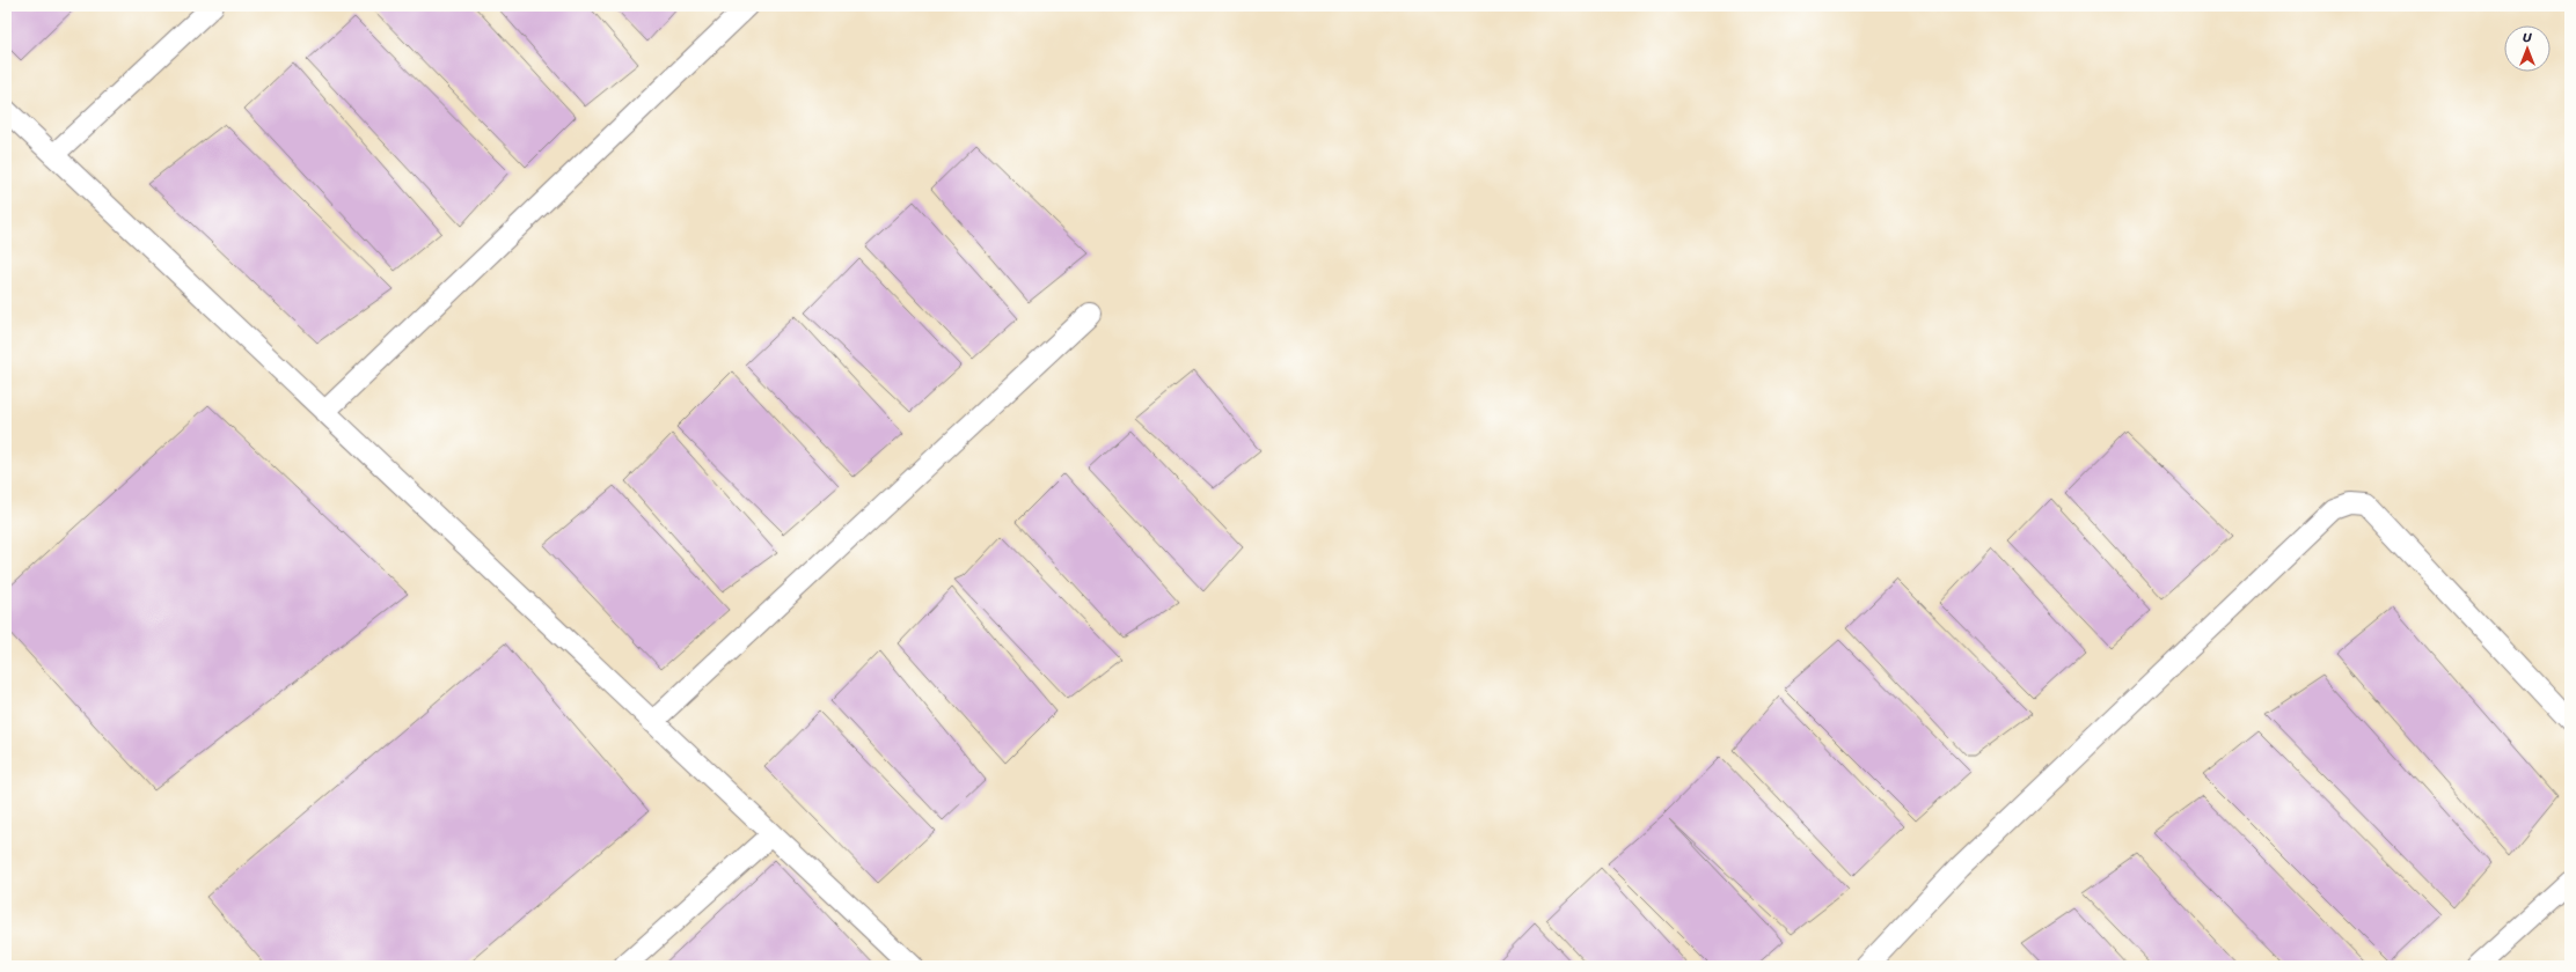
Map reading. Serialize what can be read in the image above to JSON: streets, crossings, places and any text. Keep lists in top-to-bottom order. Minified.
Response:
{"north":"top"}
